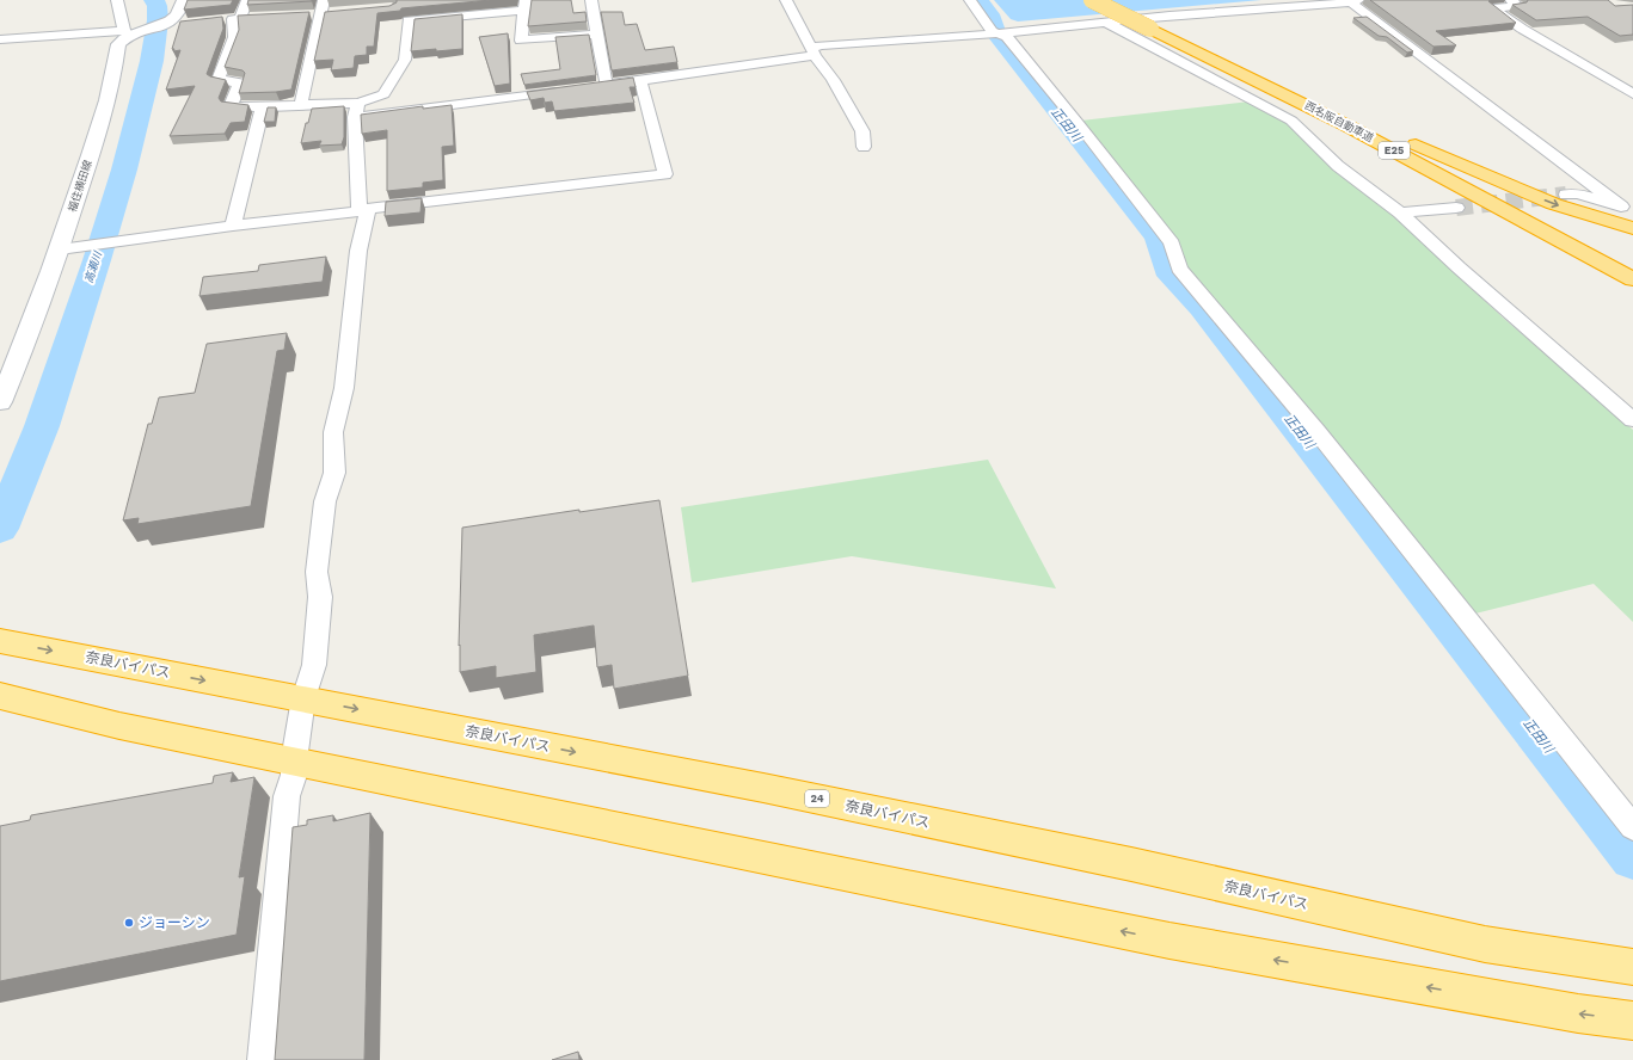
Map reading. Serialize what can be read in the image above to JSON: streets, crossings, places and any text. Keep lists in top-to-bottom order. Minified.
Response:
{"streets":{"highway":["西名阪自動車道","E25","奈良バイパス","24"],"main road":["福住横田線"]},"water":["正田川","高瀬川"],"places":["ジョーシン"]}
